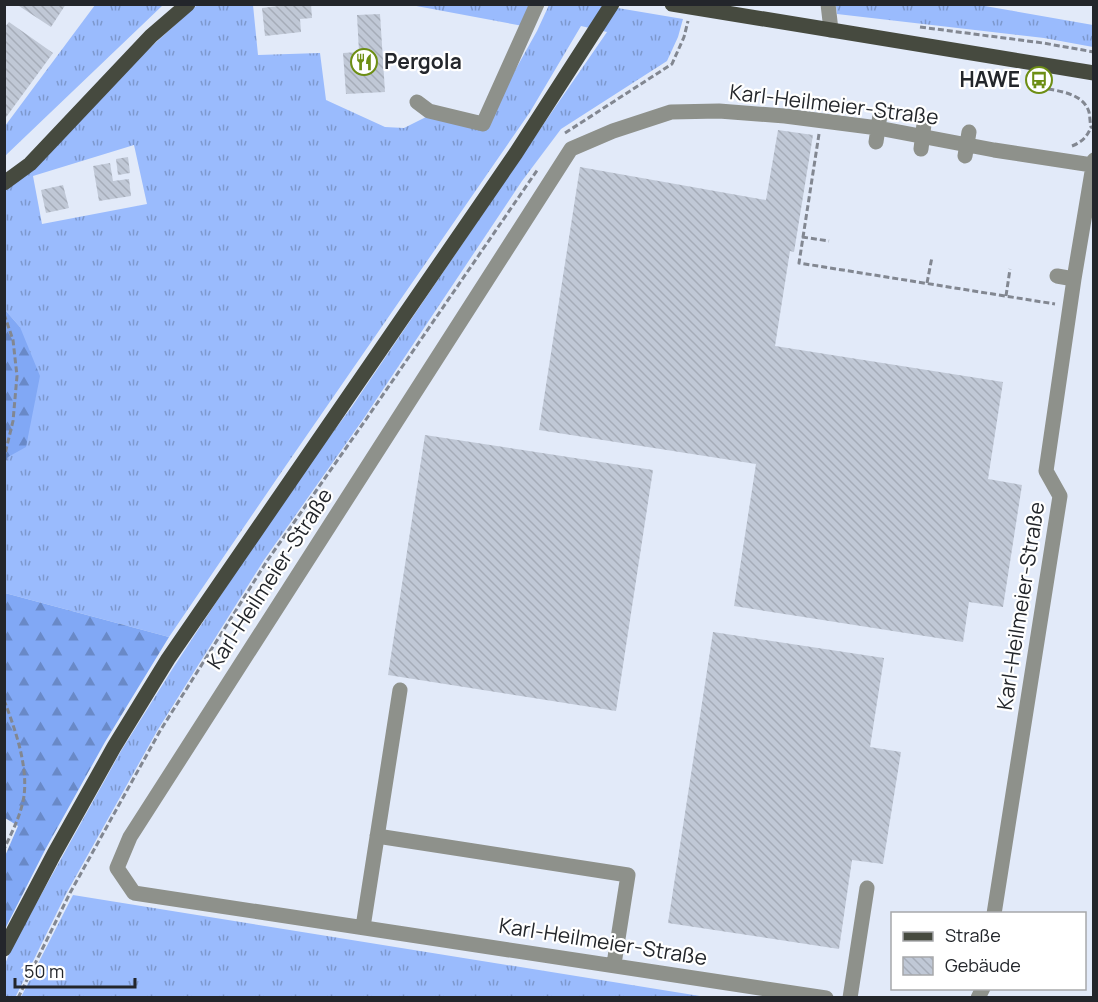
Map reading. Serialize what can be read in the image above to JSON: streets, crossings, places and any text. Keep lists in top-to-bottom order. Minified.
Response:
{"streets":{"lane":["Karl-Heilmeier-Straße"]},"places":{"restaurant":["Pergola"],"bus stop":["HAWE"]},"legend":["Straße","Gebäude"],"scale_bar":"50 m"}
